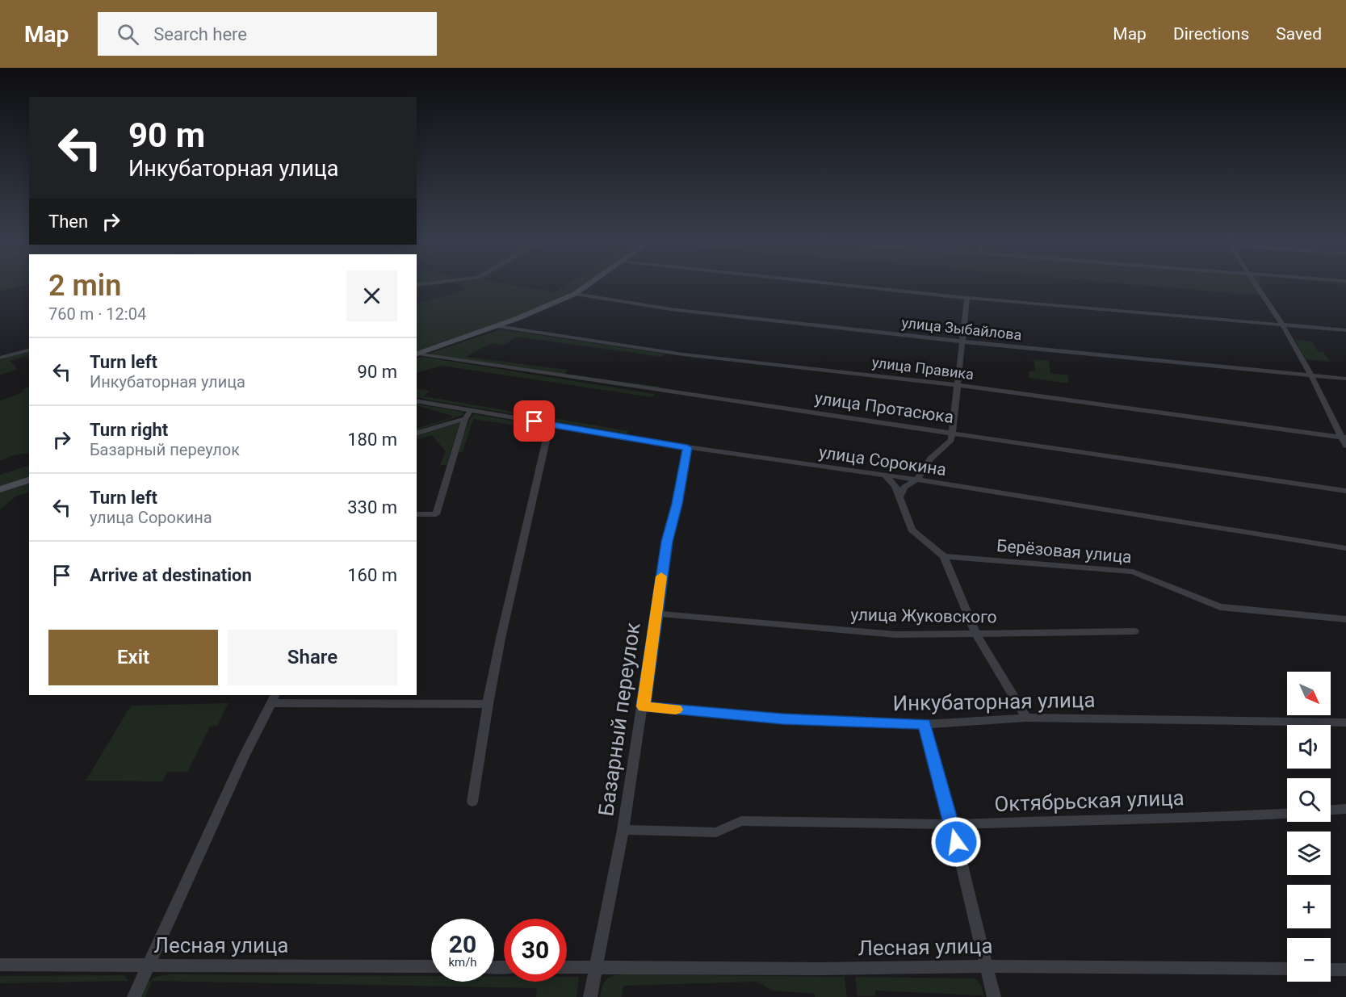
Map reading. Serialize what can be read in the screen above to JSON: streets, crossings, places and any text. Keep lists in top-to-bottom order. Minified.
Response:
{"streets":{"street":["улица Зыбайлова","улица Правика","улица Протасюка","улица Сорокина","Берёзовая улица","улица Жуковского","Инкубаторная улица","Базарный переулок","Октябрьская улица","Лесная улица"]},"crossings":[["улица Сорокина","Базарный переулок"],["улица Жуковского","Базарный переулок"],["Инкубаторная улица","Базарный переулок"],["Базарный переулок","Октябрьская улица"],["Базарный переулок","Лесная улица"]],"north":"bottom right","page":{"header":"Map","search":"Search here","nav":["Map","Directions","Saved"],"turn":["90 m","Инкубаторная улица"],"then":"Then","heading":["2 min","760 m · 12:04"],"list":[{"name":"Turn left","note":"Инкубаторная улица","value":"90 m"},{"name":"Turn right","note":"Базарный переулок","value":"180 m"},{"name":"Turn left","note":"улица Сорокина","value":"330 m"},{"name":"Arrive at destination","value":"160 m"}],"buttons":["Exit","Share"],"map_buttons":["+","−"],"speed":"20 km/h","limit":"30"}}
